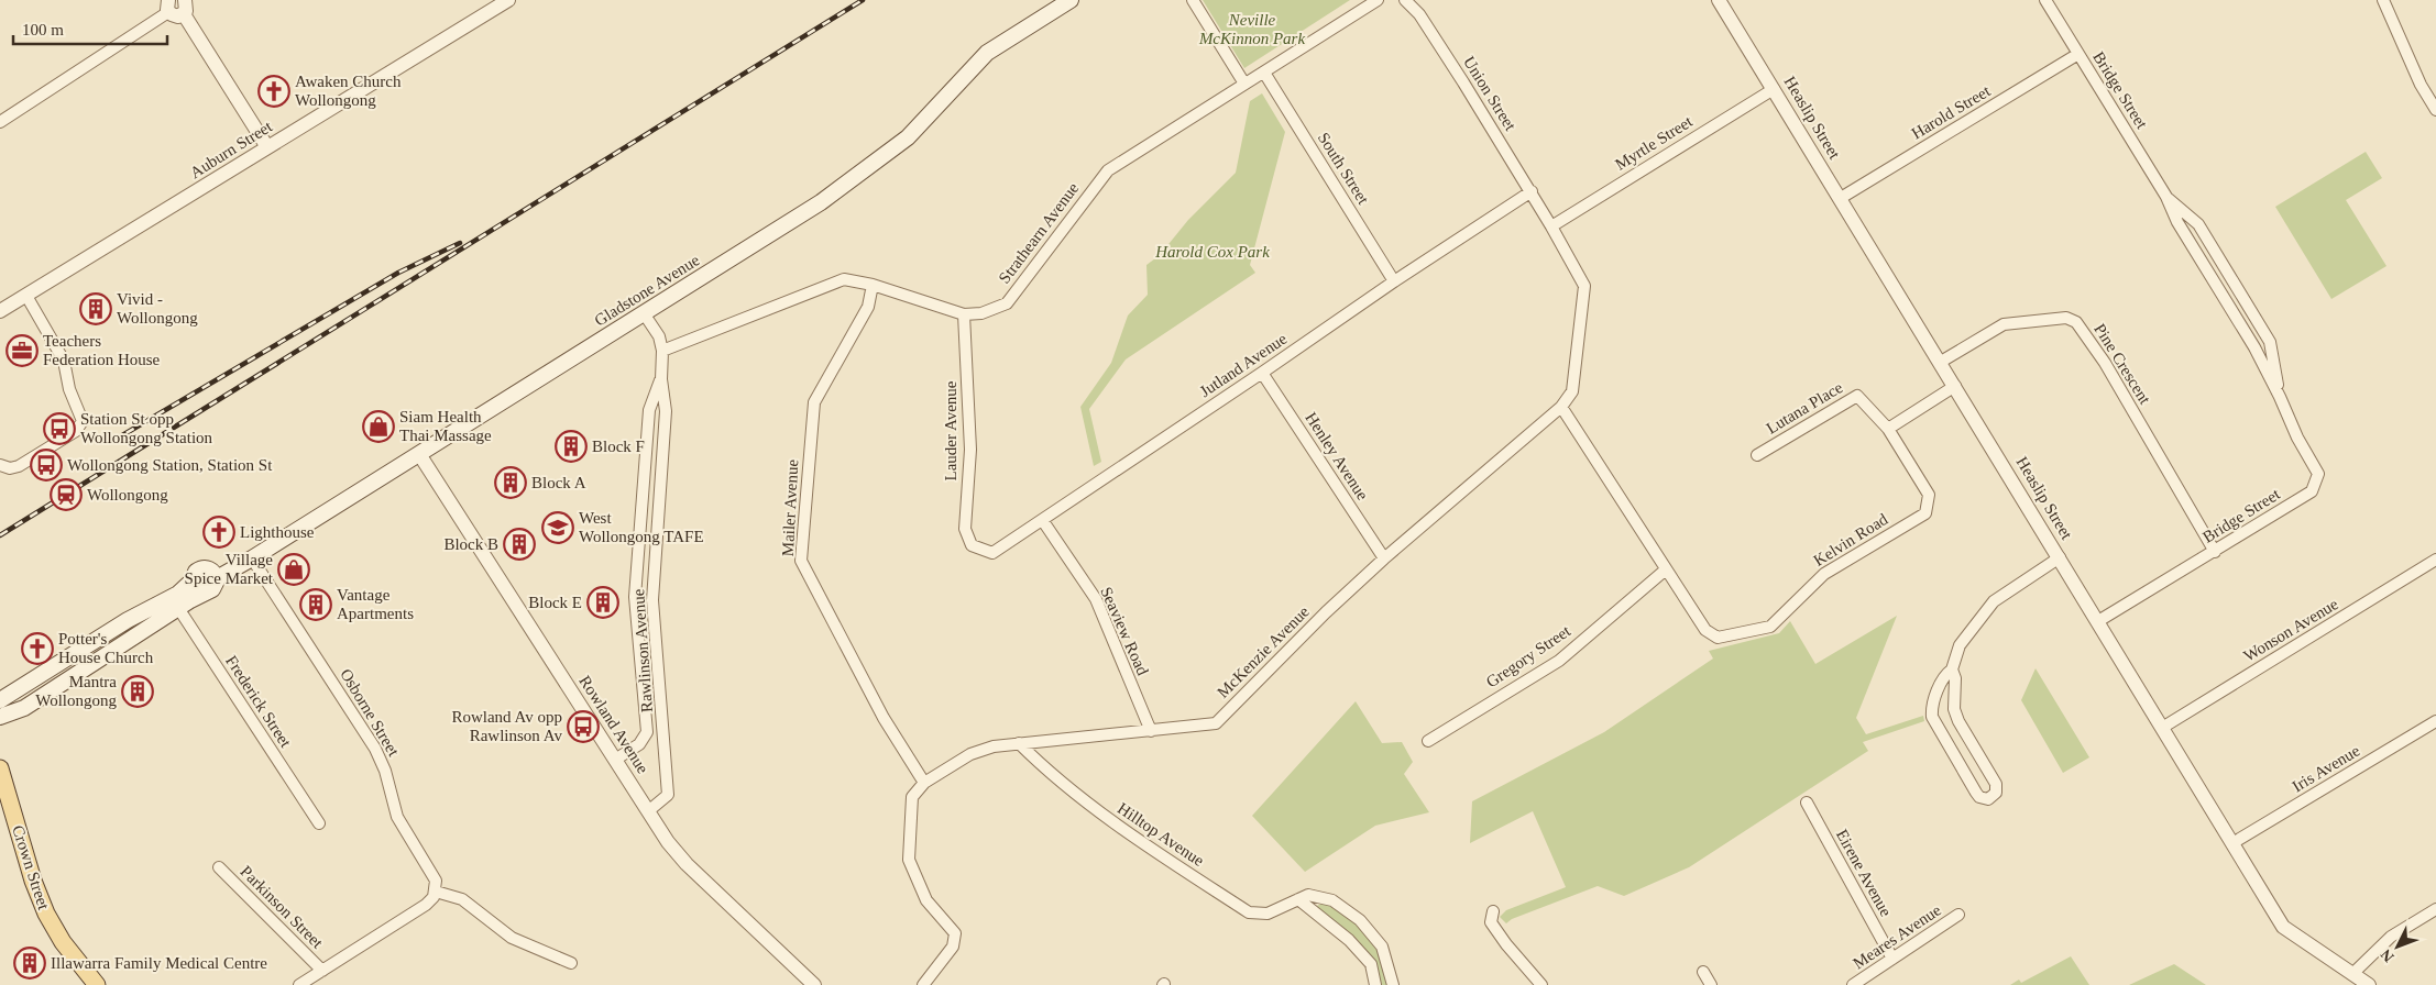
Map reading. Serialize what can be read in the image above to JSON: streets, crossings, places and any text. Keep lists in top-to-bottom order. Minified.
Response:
{"streets":{"main road":["Gladstone Avenue","Crown Street"],"street":["Bridge Street","Union Street","Harold Street","Heaslip Street","Myrtle Street","Auburn Street","South Street","Strathearn Avenue","Pine Crescent","Jutland Avenue","Lutana Place","Lauder Avenue","Henley Avenue","Mailer Avenue","Kelvin Road","Wonson Avenue","Seaview Road","Rawlinson Avenue","McKenzie Avenue","Gregory Street","Frederick Street","Osborne Street","Rowland Avenue","Iris Avenue","Hilltop Avenue","Eirene Avenue","Parkinson Street","Meares Avenue"]},"crossings":[["Bridge Street","Harold Street"],["Bridge Street","Heaslip Street"],["Bridge Street","Pine Crescent"],["Union Street","Jutland Avenue"],["Union Street","McKenzie Avenue"],["Harold Street","Heaslip Street"],["Heaslip Street","Myrtle Street"],["Heaslip Street","Pine Crescent"],["Heaslip Street","Wonson Avenue"],["Heaslip Street","Iris Avenue"],["Myrtle Street","McKenzie Avenue"],["South Street","Strathearn Avenue"],["South Street","Jutland Avenue"],["Strathearn Avenue","Lauder Avenue"],["Strathearn Avenue","Mailer Avenue"],["Strathearn Avenue","Rawlinson Avenue"],["Gladstone Avenue","Rawlinson Avenue"],["Gladstone Avenue","Osborne Street"],["Gladstone Avenue","Rowland Avenue"],["Jutland Avenue","Lauder Avenue"],["Jutland Avenue","Henley Avenue"],["Jutland Avenue","Seaview Road"],["Jutland Avenue","McKenzie Avenue"],["Lutana Place","Kelvin Road"],["Henley Avenue","McKenzie Avenue"],["Mailer Avenue","McKenzie Avenue"],["Kelvin Road","McKenzie Avenue"],["Kelvin Road","Gregory Street"],["Seaview Road","McKenzie Avenue"],["Rawlinson Avenue","Rowland Avenue"],["McKenzie Avenue","Hilltop Avenue"],["Eirene Avenue","Meares Avenue"]],"parks":["Neville McKinnon Park","Harold Cox Park"],"places":{"church":["Awaken Church Wollongong","Lighthouse","Potter's House Church"],"building":["Vivid - Wollongong","Block F","Block A","Block B","Block E","Vantage Apartments","Mantra Wollongong","Illawarra Family Medical Centre"],"office":["Teachers Federation House"],"shop":["Siam Health Thai Massage","Village Spice Market"],"bus stop":["Station St opp Wollongong Station","Wollongong Station, Station St","Rowland Av opp Rawlinson Av"],"station":["Wollongong"],"school or university":["West Wollongong TAFE"]},"scale_bar":"100 m","north":"bottom left"}
